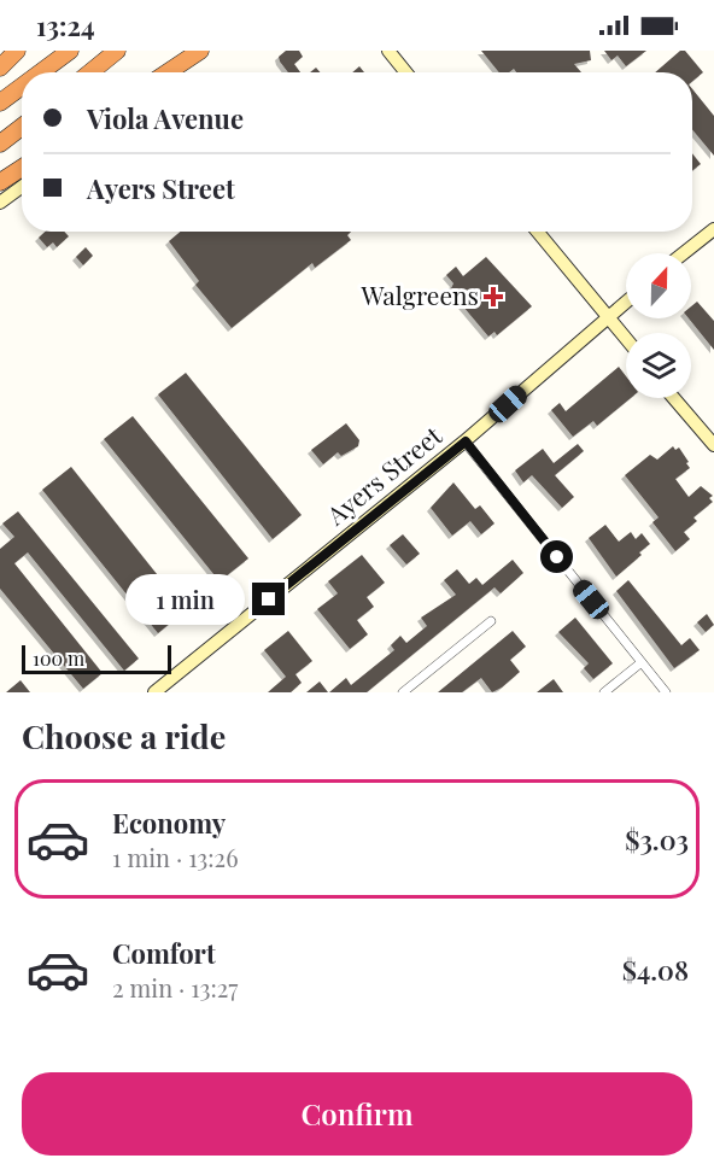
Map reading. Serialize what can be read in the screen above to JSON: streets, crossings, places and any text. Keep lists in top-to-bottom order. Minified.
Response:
{"streets":{"main road":["Ayers Street"]},"places":{"health":["Walgreens"]},"scale_bar":"100 m","north":"top","page":{"status":"13:24","banner":["Viola Avenue","Ayers Street"],"bubble":"1 min","scale":"100 m","heading":"Choose a ride","list":[{"name":"Economy","note":"1 min · 13:26","value":"$3.03"},{"name":"Comfort","note":"2 min · 13:27","value":"$4.08"}],"buttons":"Confirm"}}
